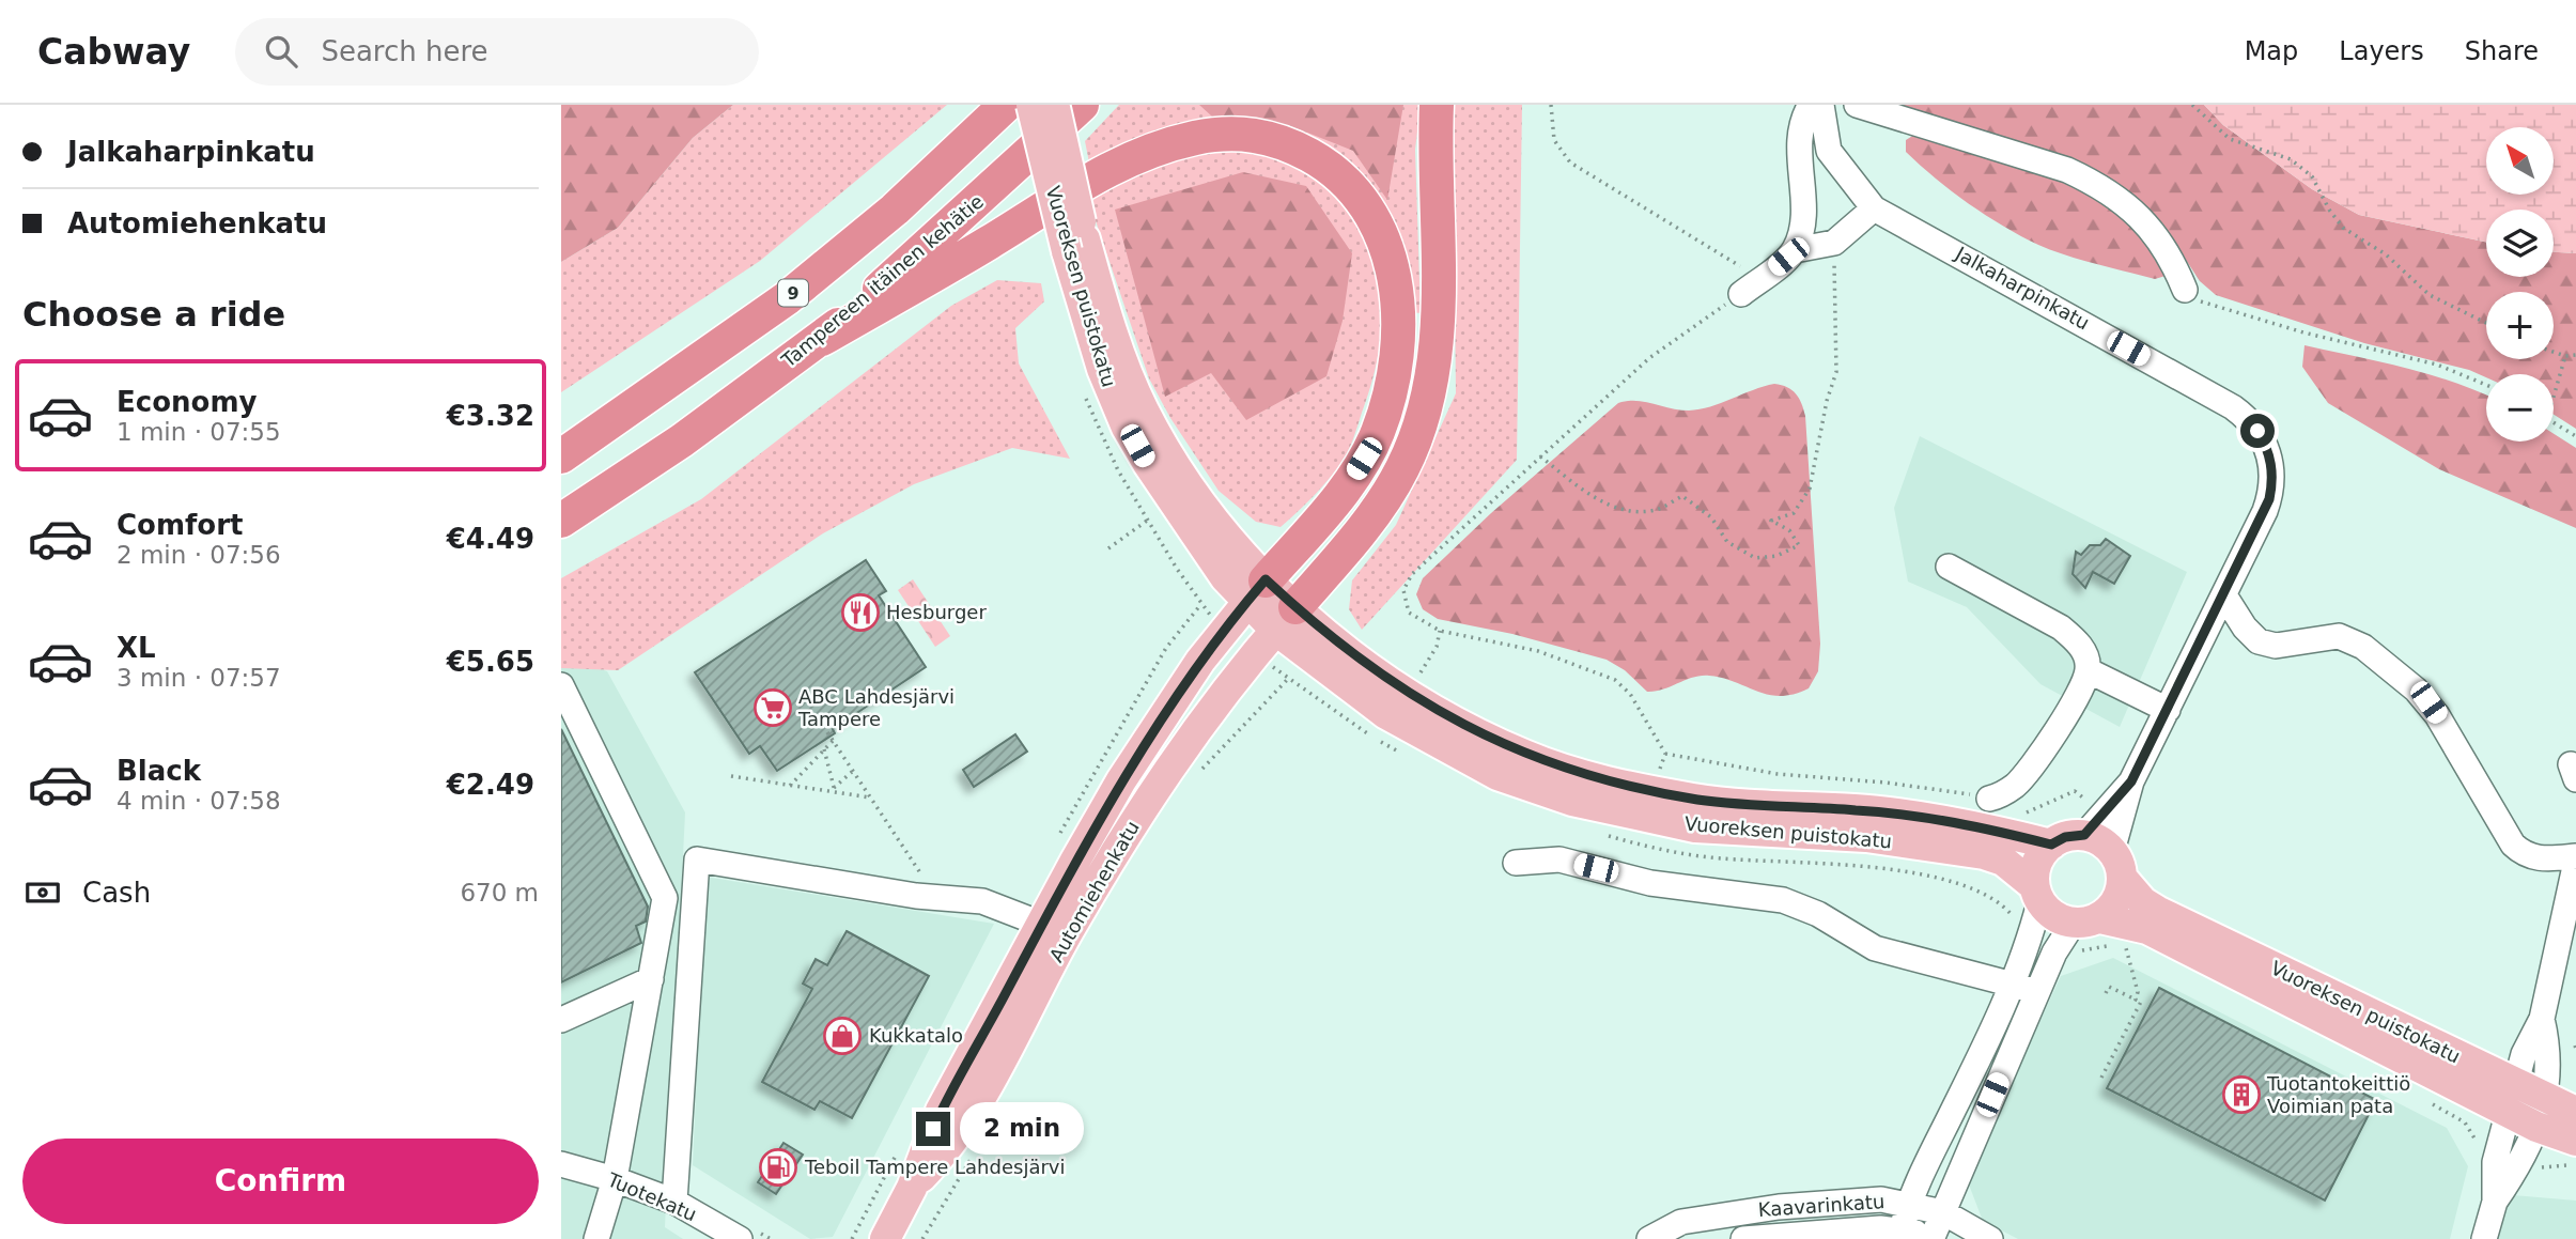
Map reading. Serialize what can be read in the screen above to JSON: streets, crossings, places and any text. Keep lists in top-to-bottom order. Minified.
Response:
{"streets":{"highway":["Tampereen itäinen kehätie","9"],"main road":["Vuoreksen puistokatu","Automiehenkatu"],"street":["Jalkaharpinkatu","Tuotekatu","Kaavarinkatu"]},"crossings":[["Vuoreksen puistokatu","Jalkaharpinkatu"],["Vuoreksen puistokatu","Automiehenkatu"]],"places":{"restaurant":["Hesburger"],"supermarket":["ABC Lahdesjärvi Tampere"],"shop":["Kukkatalo"],"building":["Tuotantokeittiö Voimian pata"],"fuel station":["Teboil Tampere Lahdesjärvi"]},"north":"top left","page":{"header":"Cabway","search":"Search here","nav":["Map","Layers","Share"],"banner":["Jalkaharpinkatu","Automiehenkatu"],"map_buttons":["+","−"],"heading":"Choose a ride","list":[{"name":"Economy","note":"1 min · 07:55","value":"€3.32"},{"name":"Comfort","note":"2 min · 07:56","value":"€4.49"},{"name":"XL","note":"3 min · 07:57","value":"€5.65"},{"name":"Black","note":"4 min · 07:58","value":"€2.49"}],"pay":["Cash","670 m"],"bubble":"2 min","buttons":"Confirm"}}
